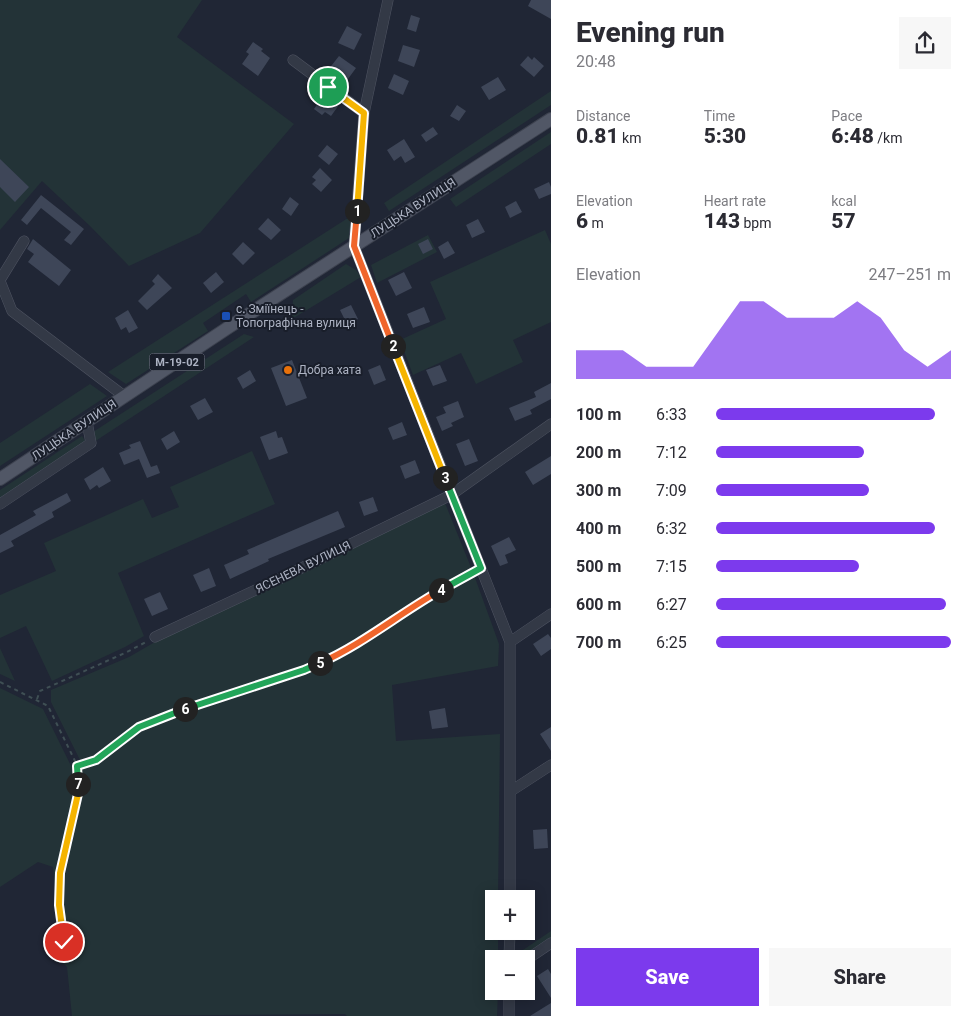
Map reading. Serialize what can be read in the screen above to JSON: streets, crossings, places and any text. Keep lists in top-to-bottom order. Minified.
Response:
{"streets":{"main road":["ЛУЦЬКА ВУЛИЦЯ","М-19-02"],"street":["ЯСЕНЕВА ВУЛИЦЯ"]},"places":{"transit":["с. Зміїнець - Топографічна вулиця"],"other":["Добра хата"]},"page":{"heading":["Evening run","20:48"],"stats":[["Distance","0.81 km"],["Time","5:30"],["Pace","6:48 /km"],["Elevation","6 m"],["Heart rate","143 bpm"],["kcal","57"]],"pins":["1","2","3","4","5","6","7"],"chart":["Elevation","247–251 m"],"list":[{"name":"100 m","note":"6:33"},{"name":"200 m","note":"7:12"},{"name":"300 m","note":"7:09"},{"name":"400 m","note":"6:32"},{"name":"500 m","note":"7:15"},{"name":"600 m","note":"6:27"},{"name":"700 m","note":"6:25"}],"map_buttons":["+","−"],"buttons":["Save","Share"]}}
